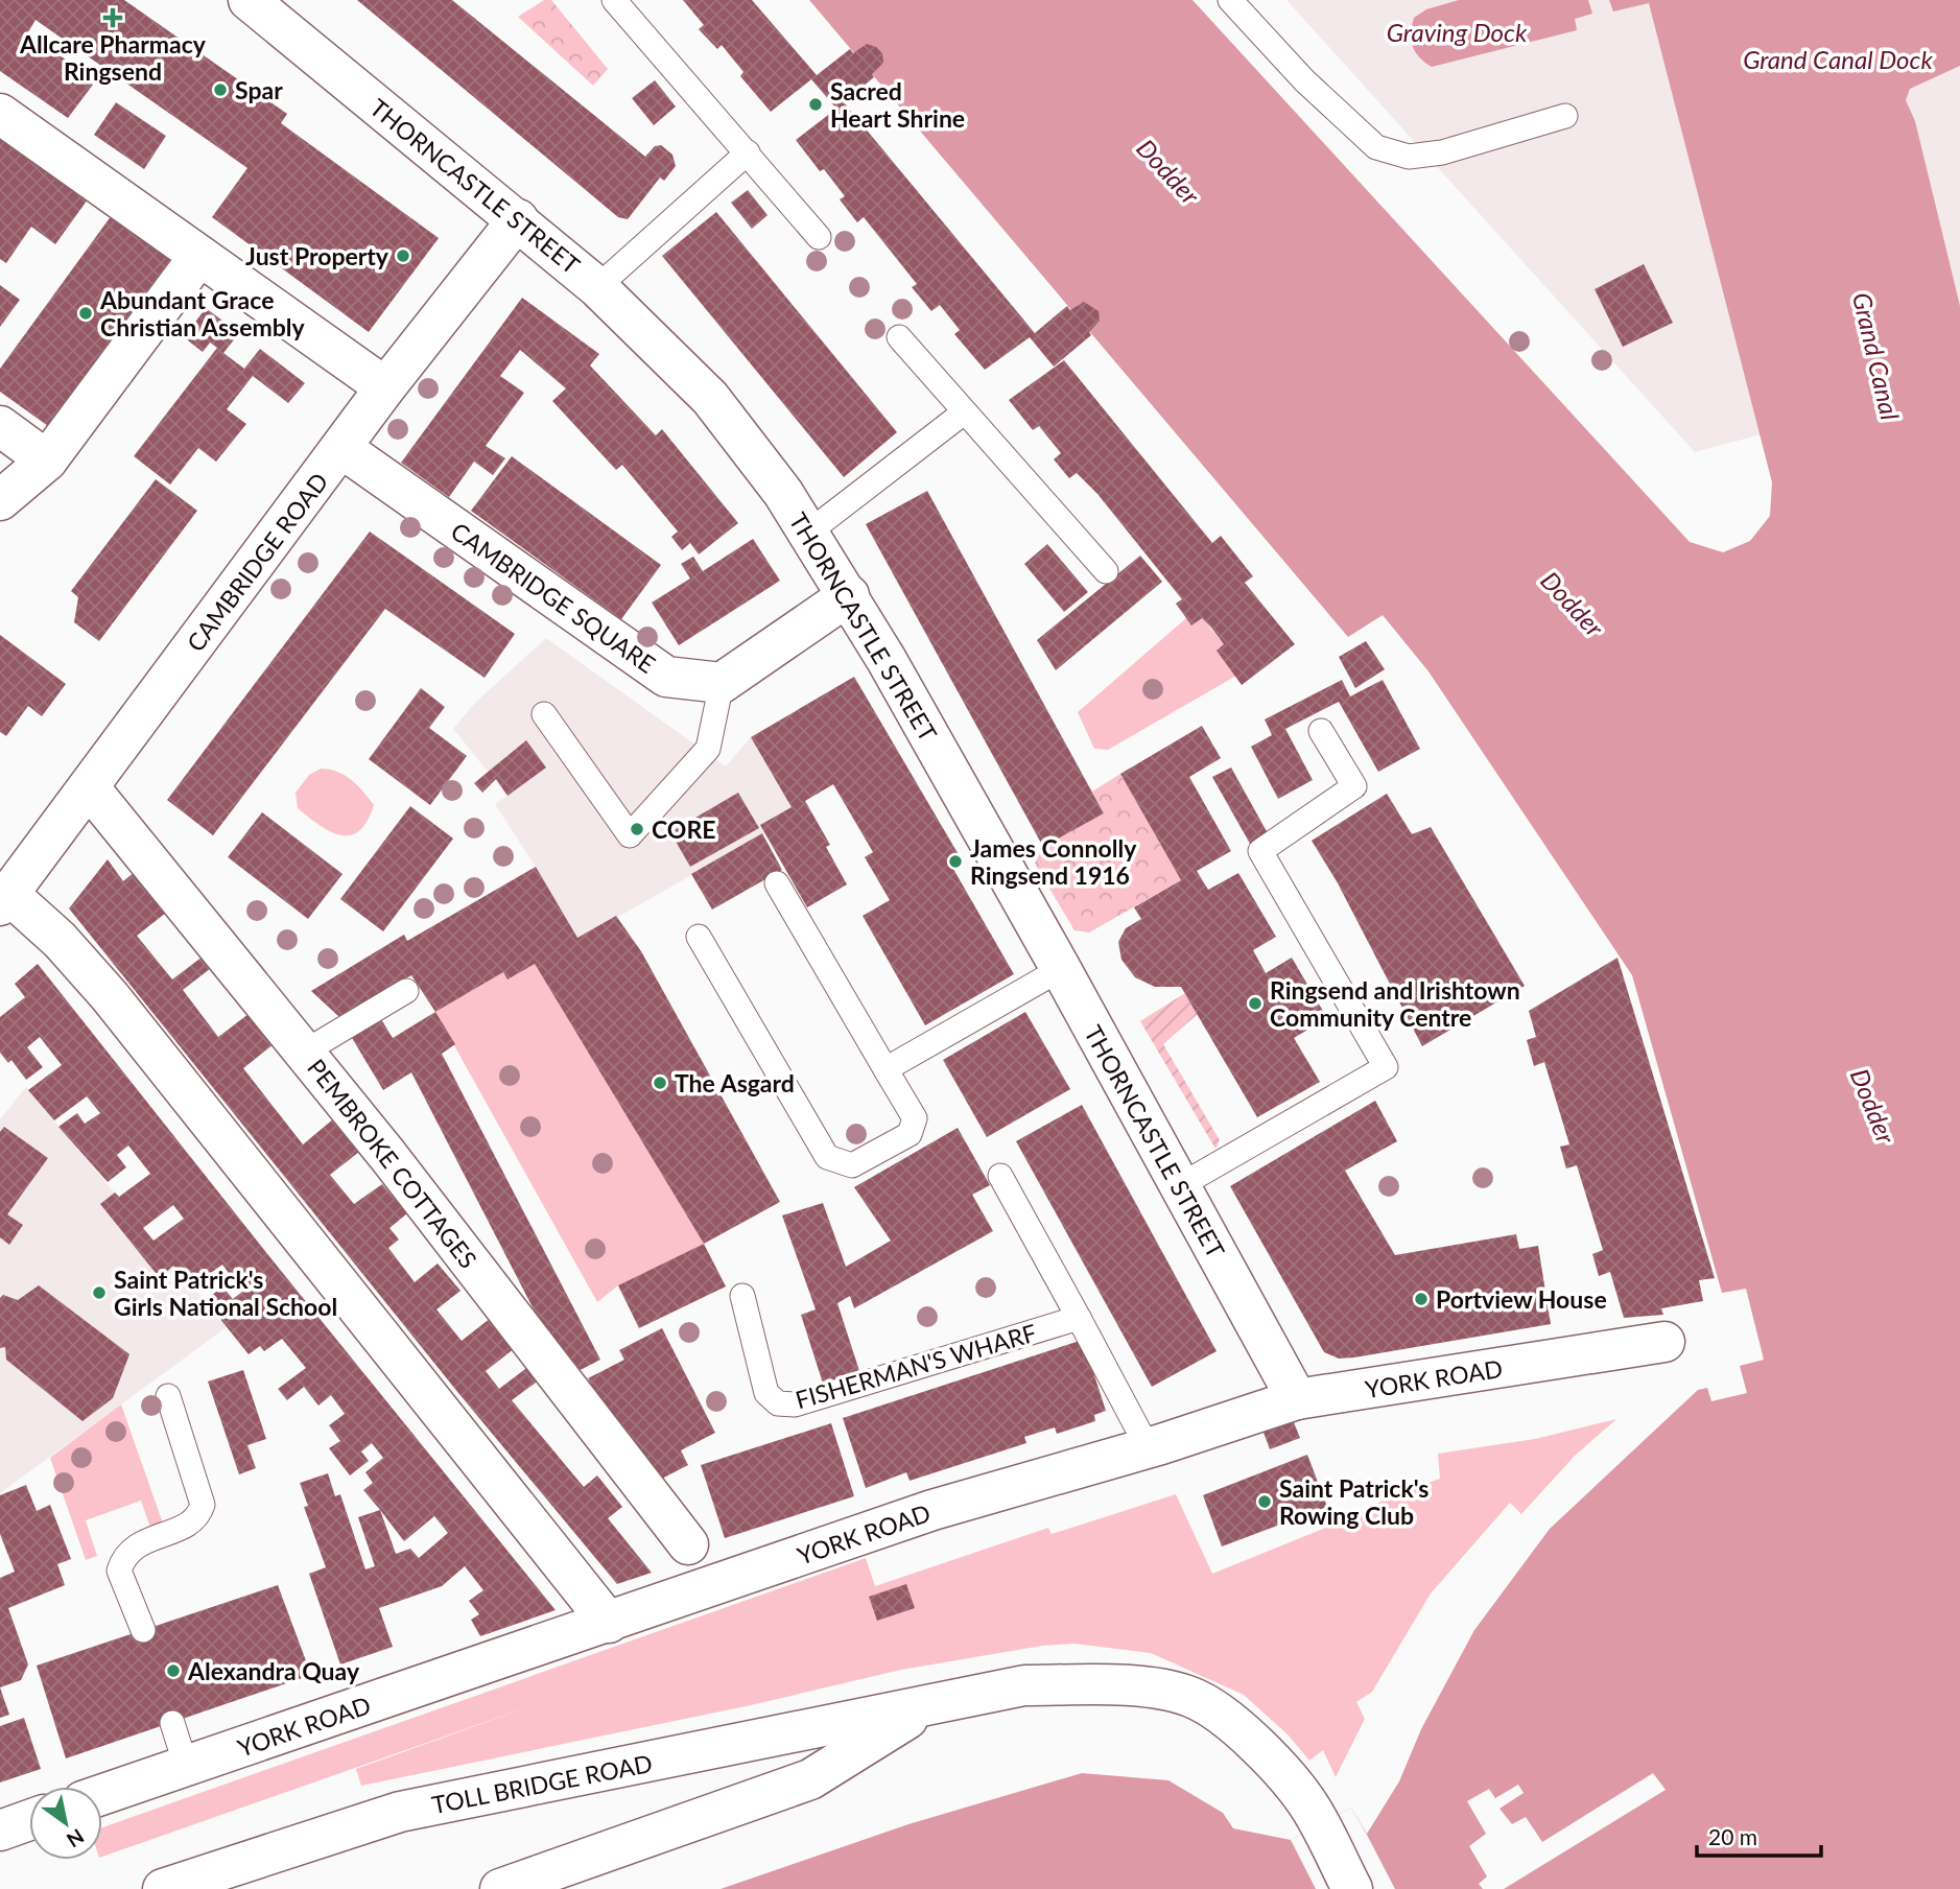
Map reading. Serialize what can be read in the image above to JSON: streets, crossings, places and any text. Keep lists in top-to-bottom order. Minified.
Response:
{"streets":{"street":["THORNCASTLE STREET","CAMBRIDGE ROAD","CAMBRIDGE SQUARE","PEMBROKE COTTAGES","YORK ROAD","TOLL BRIDGE ROAD"],"lane":["FISHERMAN'S WHARF"]},"crossings":[["THORNCASTLE STREET","CAMBRIDGE ROAD"],["THORNCASTLE STREET","YORK ROAD"],["CAMBRIDGE ROAD","CAMBRIDGE SQUARE"],["CAMBRIDGE ROAD","PEMBROKE COTTAGES"]],"water":["Graving Dock","Grand Canal Dock","Dodder","Grand Canal"],"places":{"health":["Allcare Pharmacy Ringsend"],"other":["Spar","Sacred Heart Shrine","Just Property","Abundant Grace Christian Assembly","CORE","James Connolly Ringsend 1916","Ringsend and Irishtown Community Centre","The Asgard","Saint Patrick's Girls National School","Portview House","Saint Patrick's Rowing Club","Alexandra Quay"]},"scale_bar":"20 m","north":"bottom right"}
